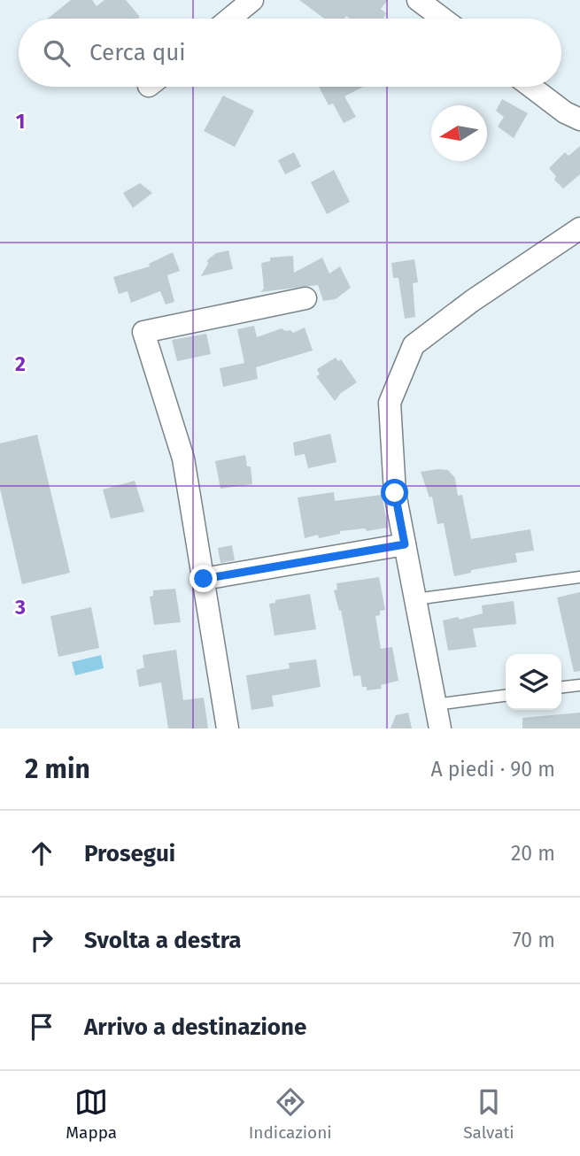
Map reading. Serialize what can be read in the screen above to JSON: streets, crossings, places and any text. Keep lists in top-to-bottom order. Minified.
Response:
{"north":"left","page":{"search":"Cerca qui","heading":["2 min","A piedi · 90 m"],"list":[["Prosegui","20 m"],["Svolta a destra","70 m"],"Arrivo a destinazione"],"nav":["Mappa","Indicazioni","Salvati"]},"grid":{"rows":["1","2","3"]}}
